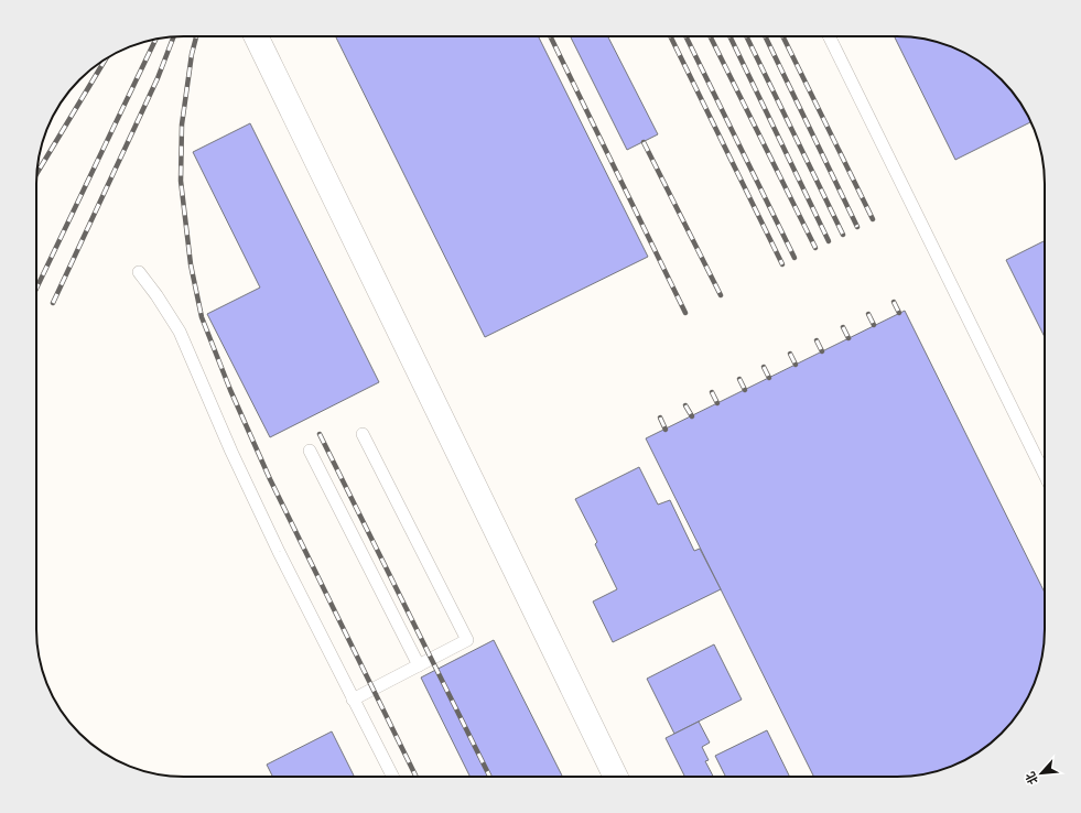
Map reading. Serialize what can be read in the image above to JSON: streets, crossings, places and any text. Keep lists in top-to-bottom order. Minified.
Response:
{"north":"bottom left"}
